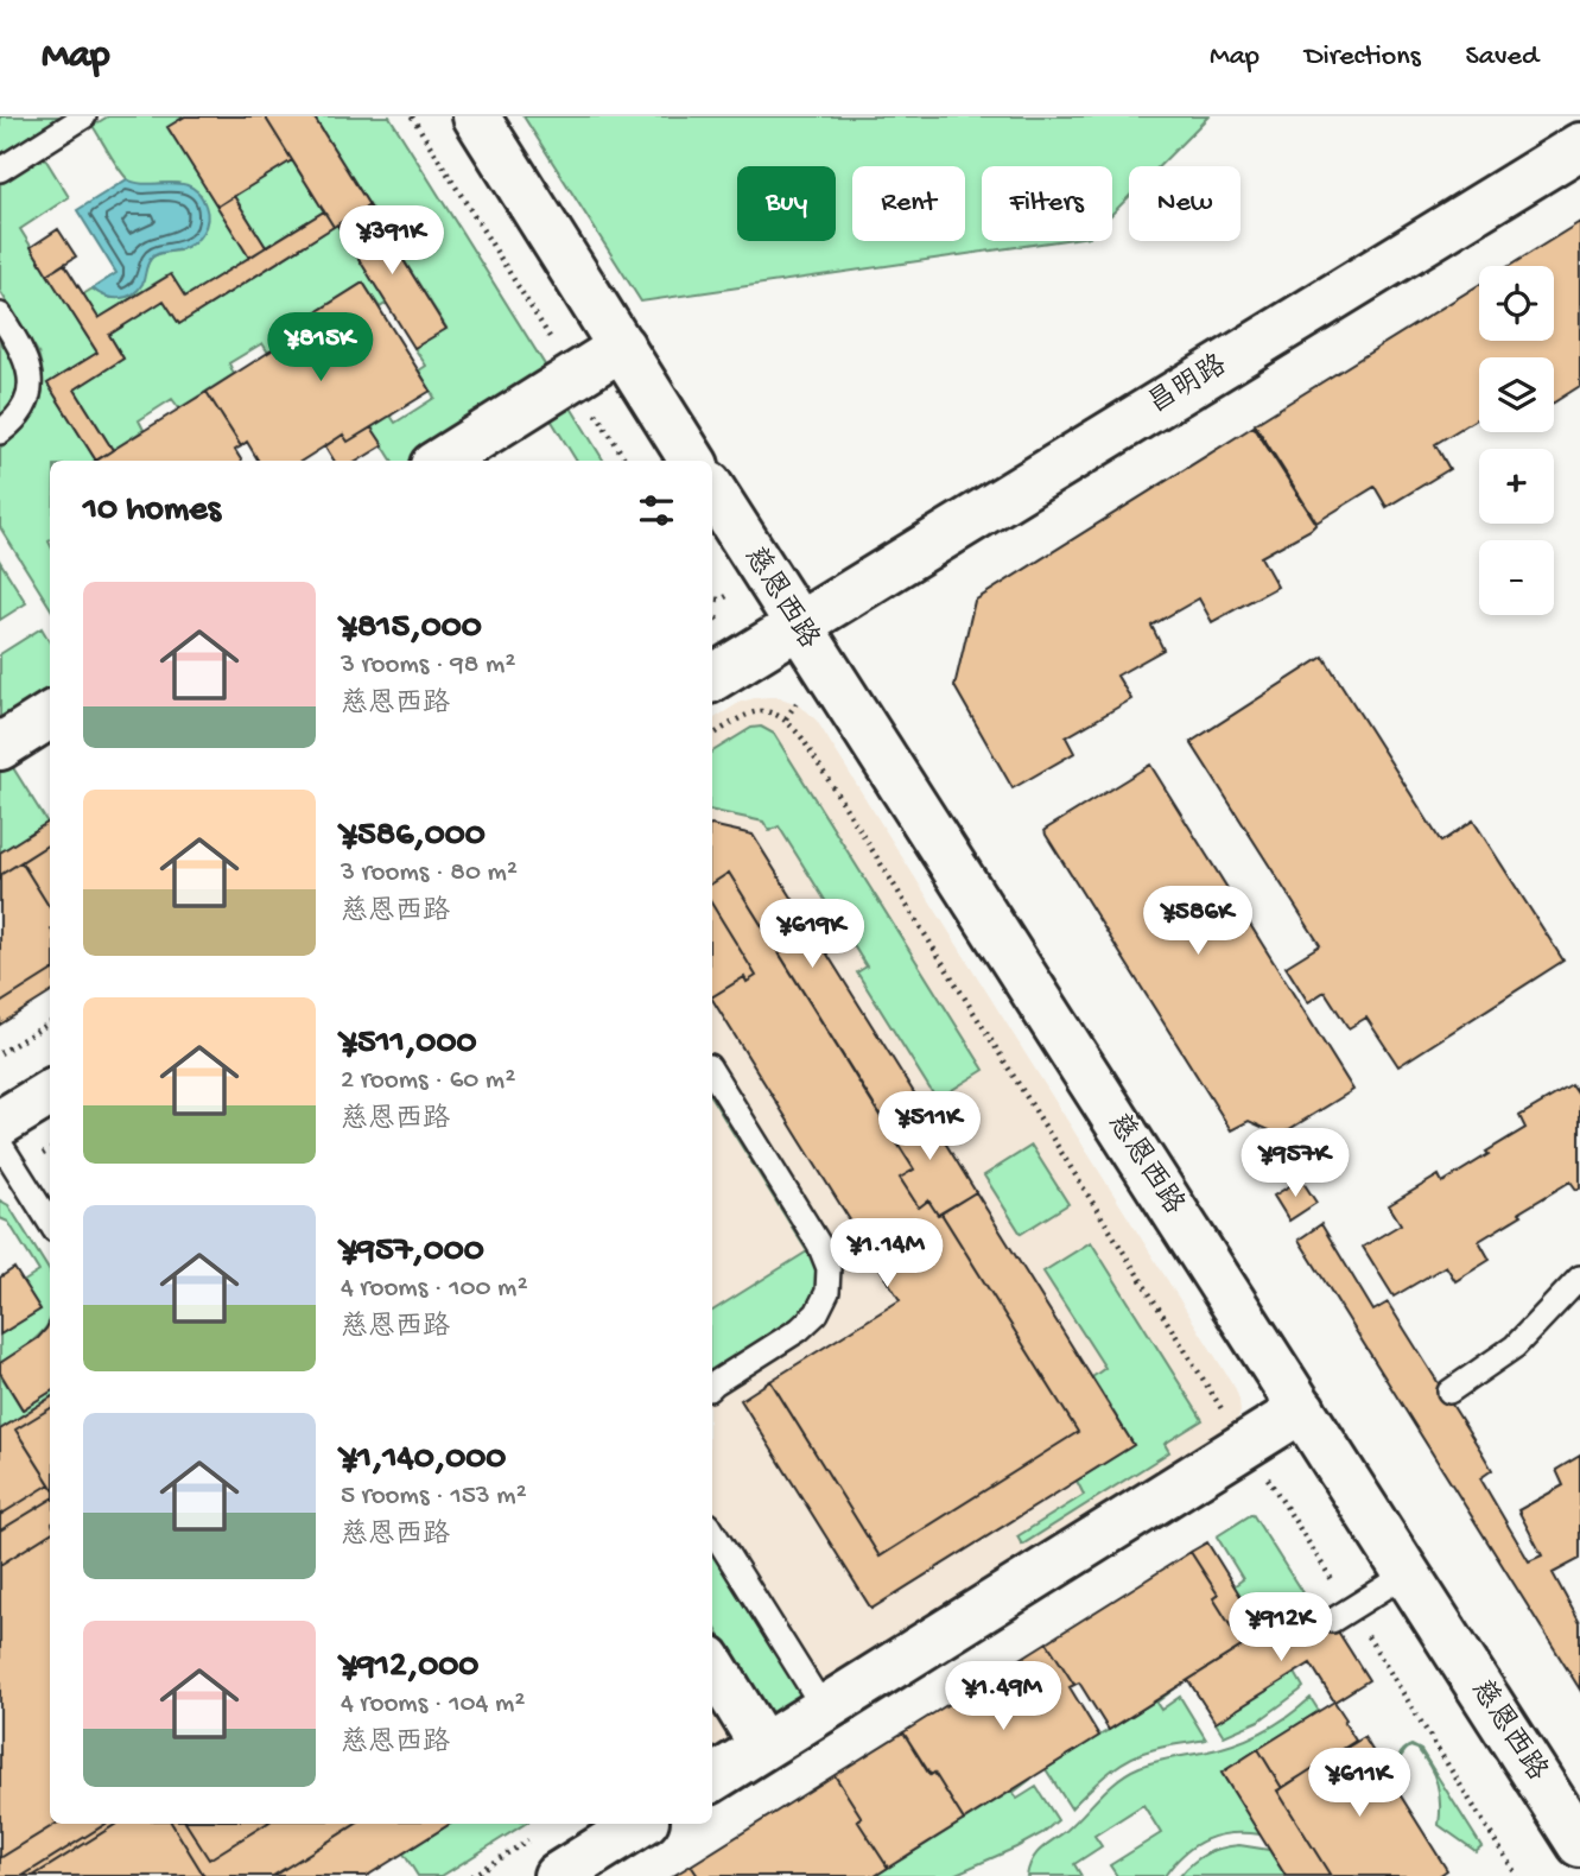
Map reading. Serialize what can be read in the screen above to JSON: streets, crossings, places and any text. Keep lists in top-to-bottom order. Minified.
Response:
{"streets":{"street":["昌明路","慈恩西路"]},"crossings":[["昌明路","慈恩西路"]],"page":{"header":"Map","nav":["Map","Directions","Saved"],"chip":["Buy","Rent","Filters","New"],"price":["¥391K","¥815K","¥586K","¥619K","¥511K","¥957K","¥1.14M","¥912K","¥1.49M","¥611K"],"map_buttons":["+","−"],"heading":"10 homes","list":[{"name":"¥815,000","note":"3 rooms · 98 m² · 慈恩西路"},{"name":"¥586,000","note":"3 rooms · 80 m² · 慈恩西路"},{"name":"¥511,000","note":"2 rooms · 60 m² · 慈恩西路"},{"name":"¥957,000","note":"4 rooms · 100 m² · 慈恩西路"},{"name":"¥1,140,000","note":"5 rooms · 153 m² · 慈恩西路"},{"name":"¥912,000","note":"4 rooms · 104 m² · 慈恩西路"}]}}
